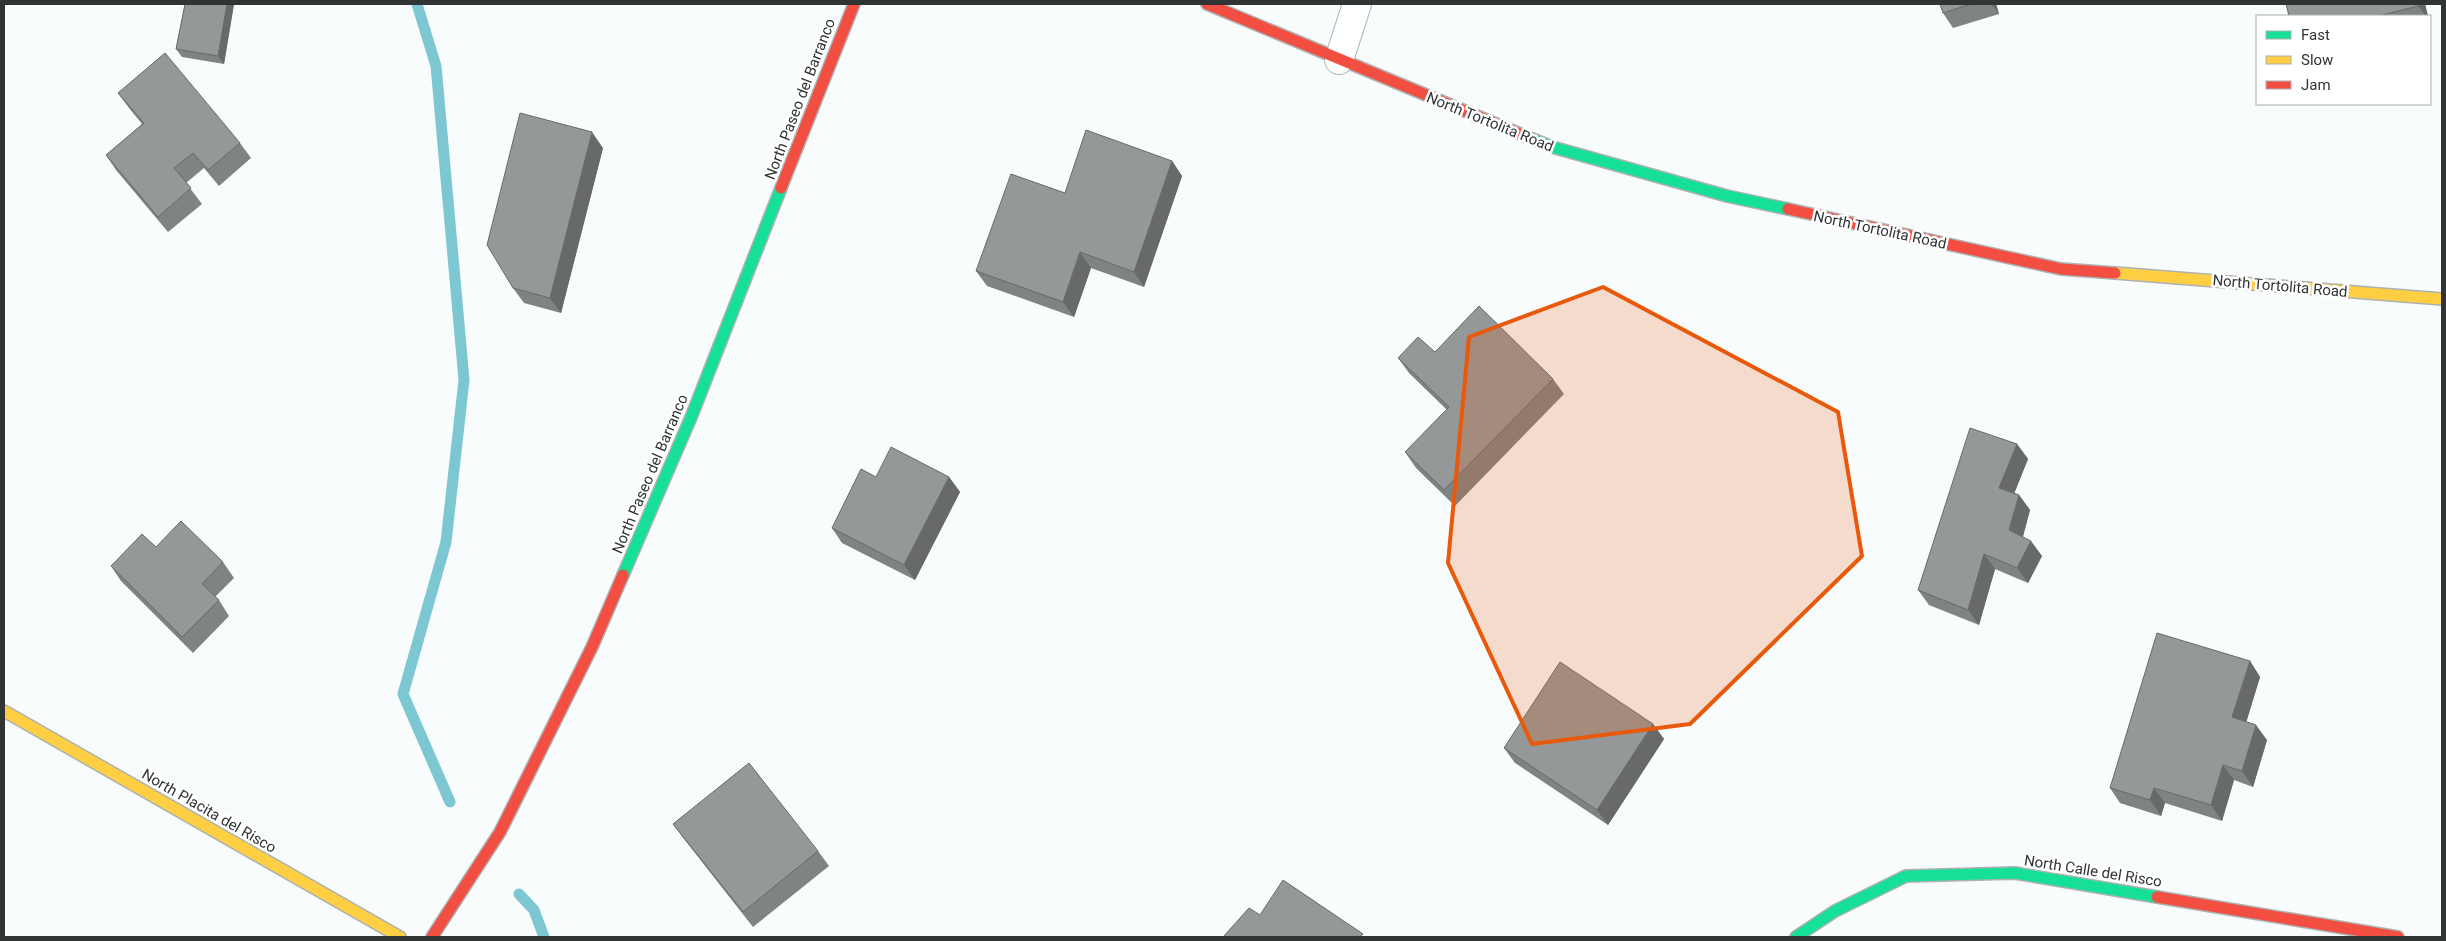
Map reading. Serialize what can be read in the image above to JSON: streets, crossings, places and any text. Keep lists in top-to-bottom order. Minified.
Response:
{"streets":{"street":["North Paseo del Barranco","North Tortolita Road","North Placita del Risco","North Calle del Risco"]},"legend":["Fast","Slow","Jam"]}
